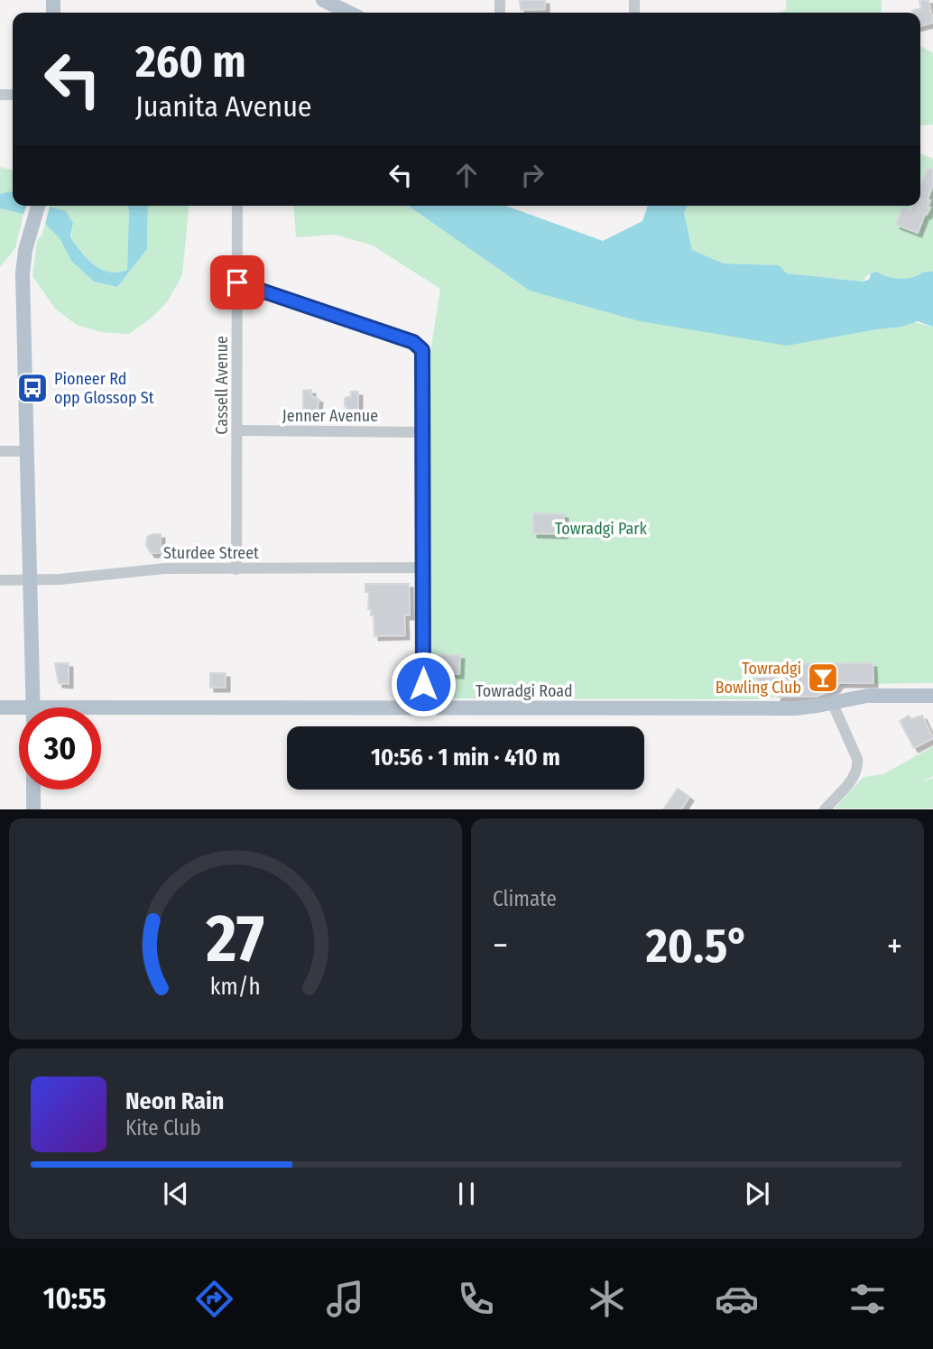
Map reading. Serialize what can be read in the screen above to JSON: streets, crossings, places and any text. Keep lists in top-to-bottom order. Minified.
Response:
{"streets":{"main road":["Towradgi Road"],"street":["Cassell Avenue","Jenner Avenue","Sturdee Street"]},"crossings":[["Cassell Avenue","Jenner Avenue"],["Cassell Avenue","Sturdee Street"]],"parks":["Towradgi Park"],"places":{"bus stop":["Pioneer Rd opp Glossop St"],"bar":["Towradgi Bowling Club"]},"page":{"turn":["260 m","Juanita Avenue"],"limit":"30","trip":"10:56 · 1 min · 410 m","tile":"Climate","heat":["−","20.5°","+"],"song":["Neon Rain","Kite Club"],"tabs":"10:55","gauge":["27","km/h"]}}
